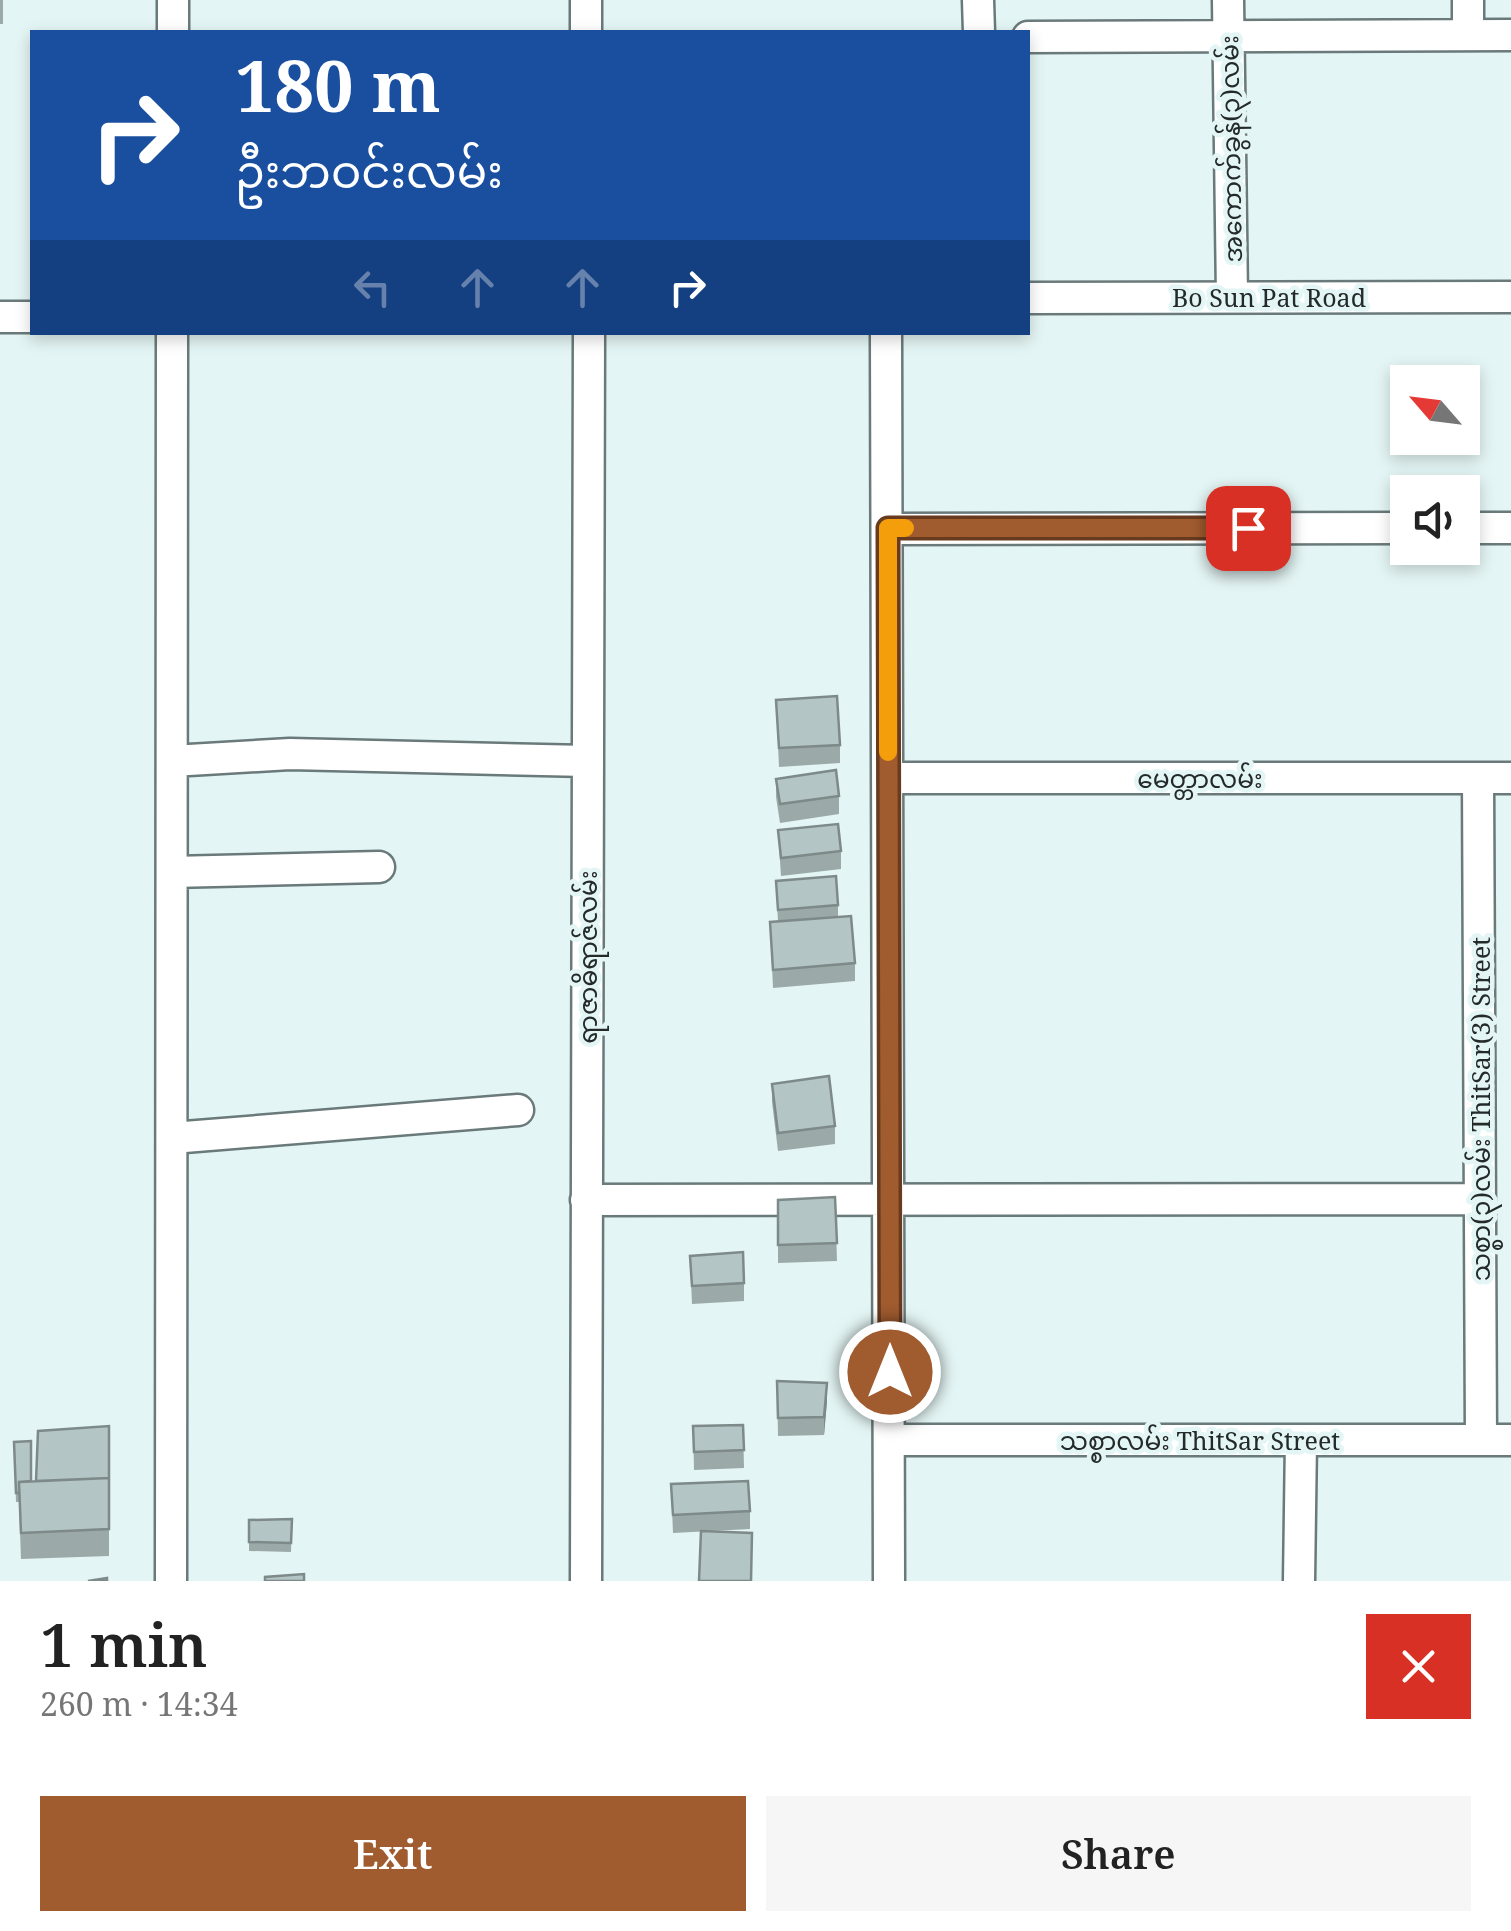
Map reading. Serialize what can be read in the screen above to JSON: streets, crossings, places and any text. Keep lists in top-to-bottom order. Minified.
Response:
{"streets":{"street":["အကောက်ခွန်(၃)လမ်း","Bo Sun Pat Road","မေတ္တာလမ်း","ရာဇာဓိရာဇ်လမ်း","သစ္စာ(၃)လမ်း ThitSar(3) Street","သစ္စာလမ်း ThitSar Street"]},"crossings":[["အကောက်ခွန်(၃)လမ်း","Bo Sun Pat Road"],["မေတ္တာလမ်း","သစ္စာ(၃)လမ်း ThitSar(3) Street"],["သစ္စာ(၃)လမ်း ThitSar(3) Street","သစ္စာလမ်း ThitSar Street"]],"north":"top left","page":{"turn":["180 m","ဦးဘဝင်းလမ်း"],"heading":["1 min","260 m · 14:34"],"buttons":["Exit","Share"]}}
